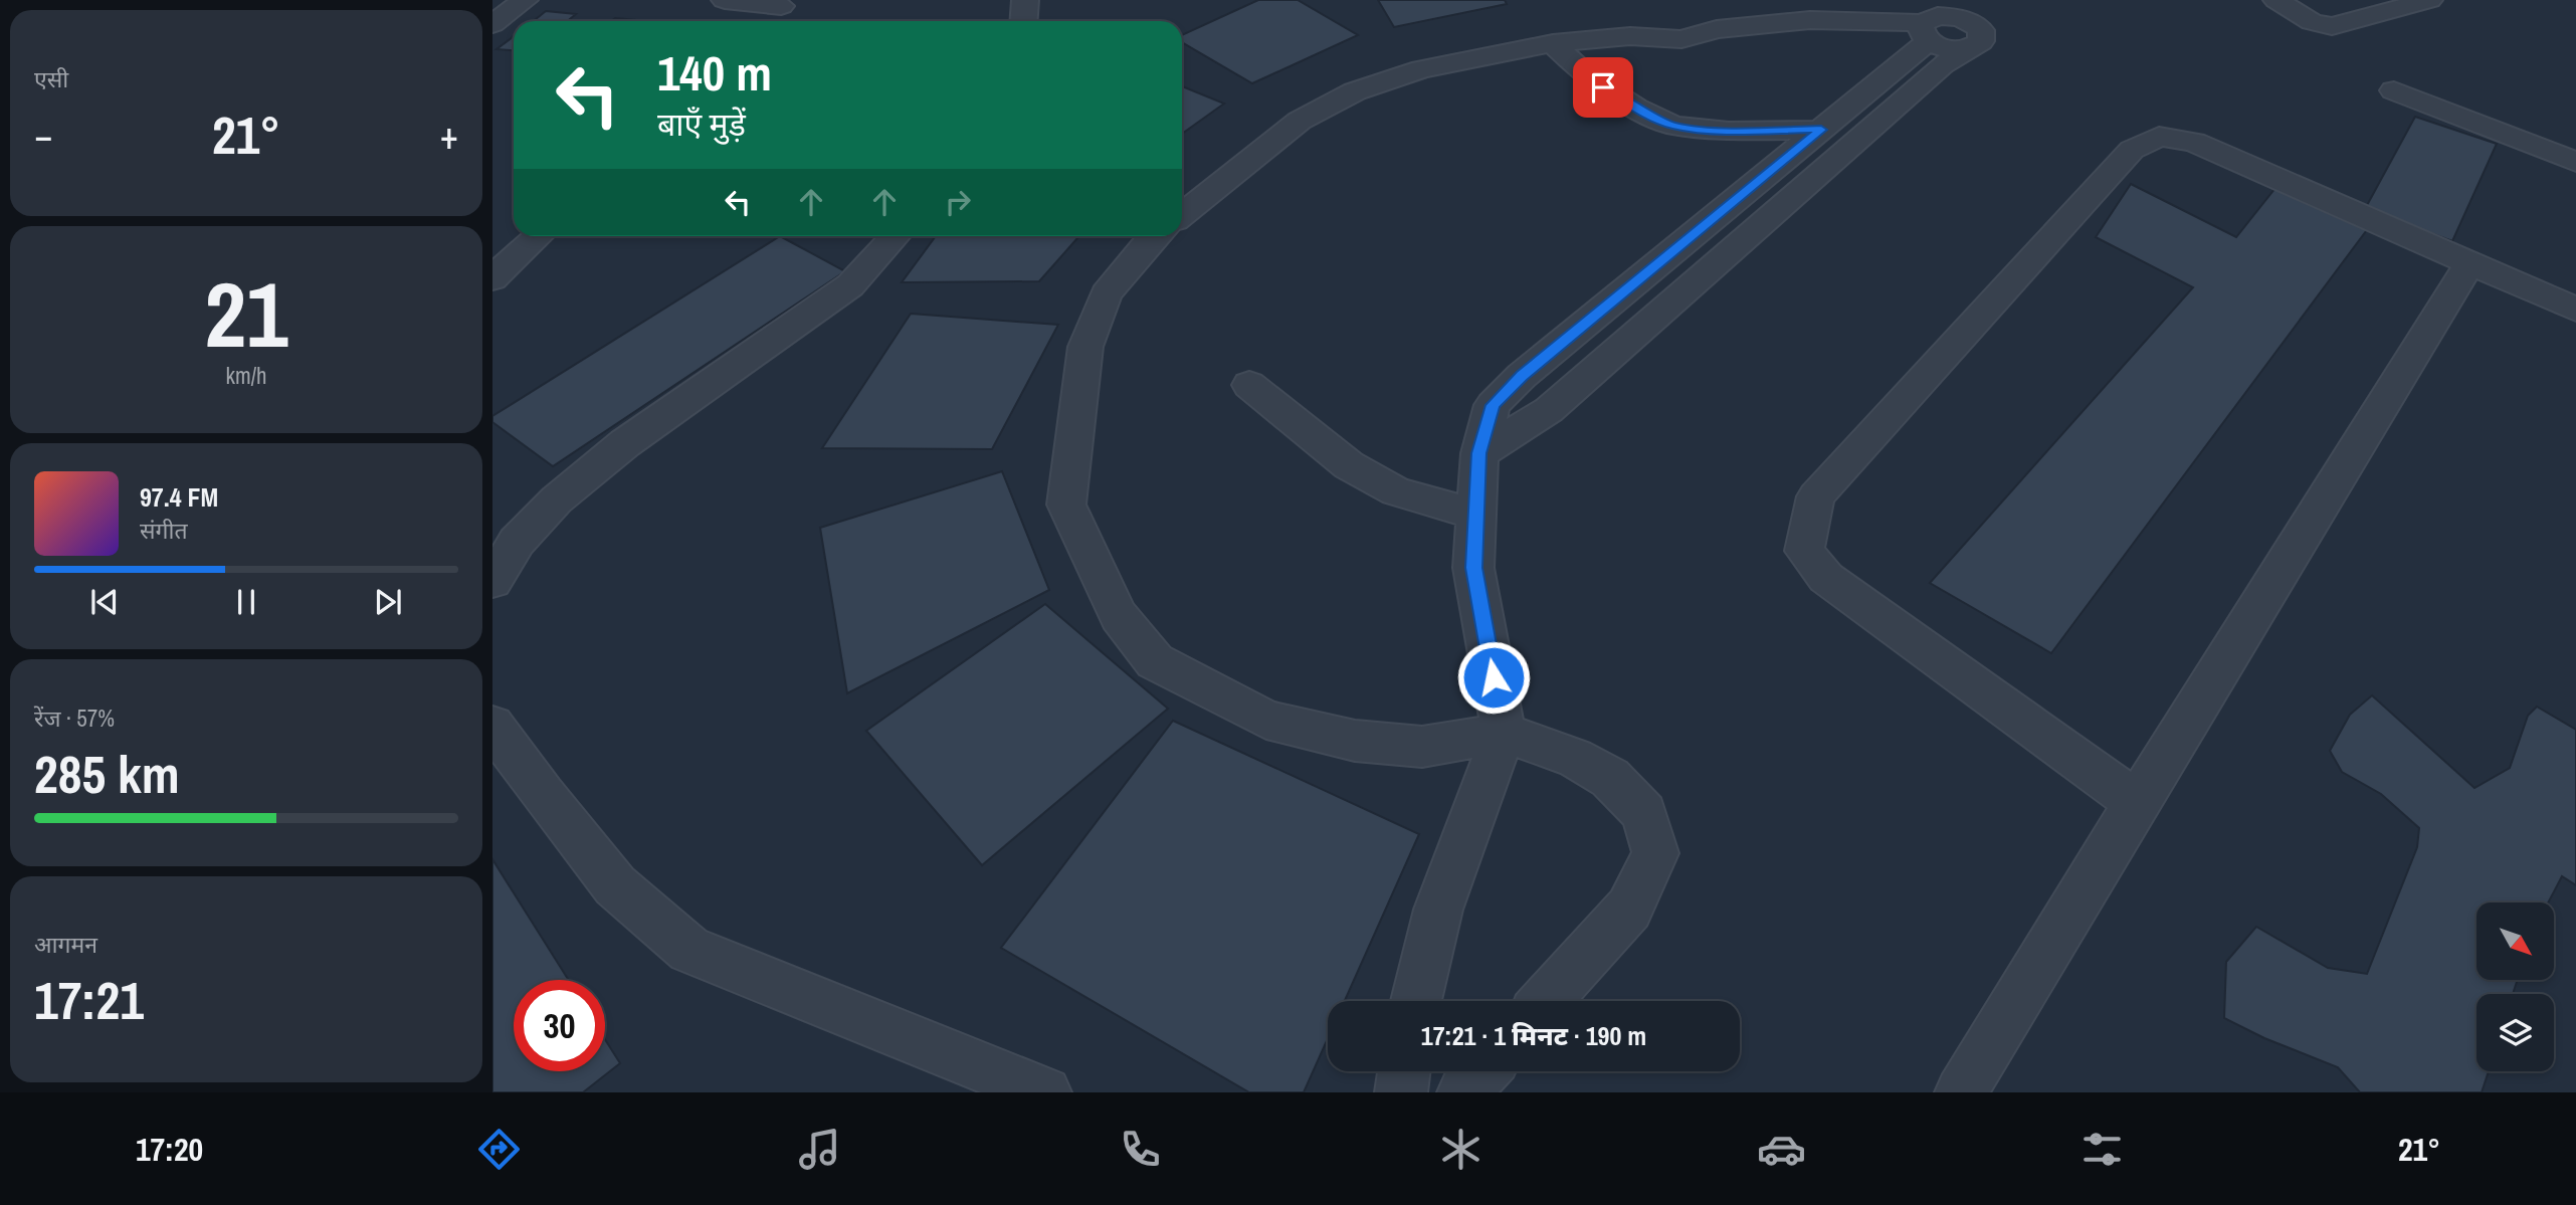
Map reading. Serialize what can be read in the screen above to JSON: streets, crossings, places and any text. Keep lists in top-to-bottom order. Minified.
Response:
{"north":"bottom right","page":{"tile":["एसी",["21","km/h"],["रेंज · 57%","285 km"],["आगमन","17:21"]],"turn":["140 m","बाएँ मुड़ें"],"heat":["−","21°","+"],"song":["97.4 FM","संगीत"],"limit":"30","trip":"17:21 · 1 मिनट · 190 m","tabs":["17:20","21°"]}}
